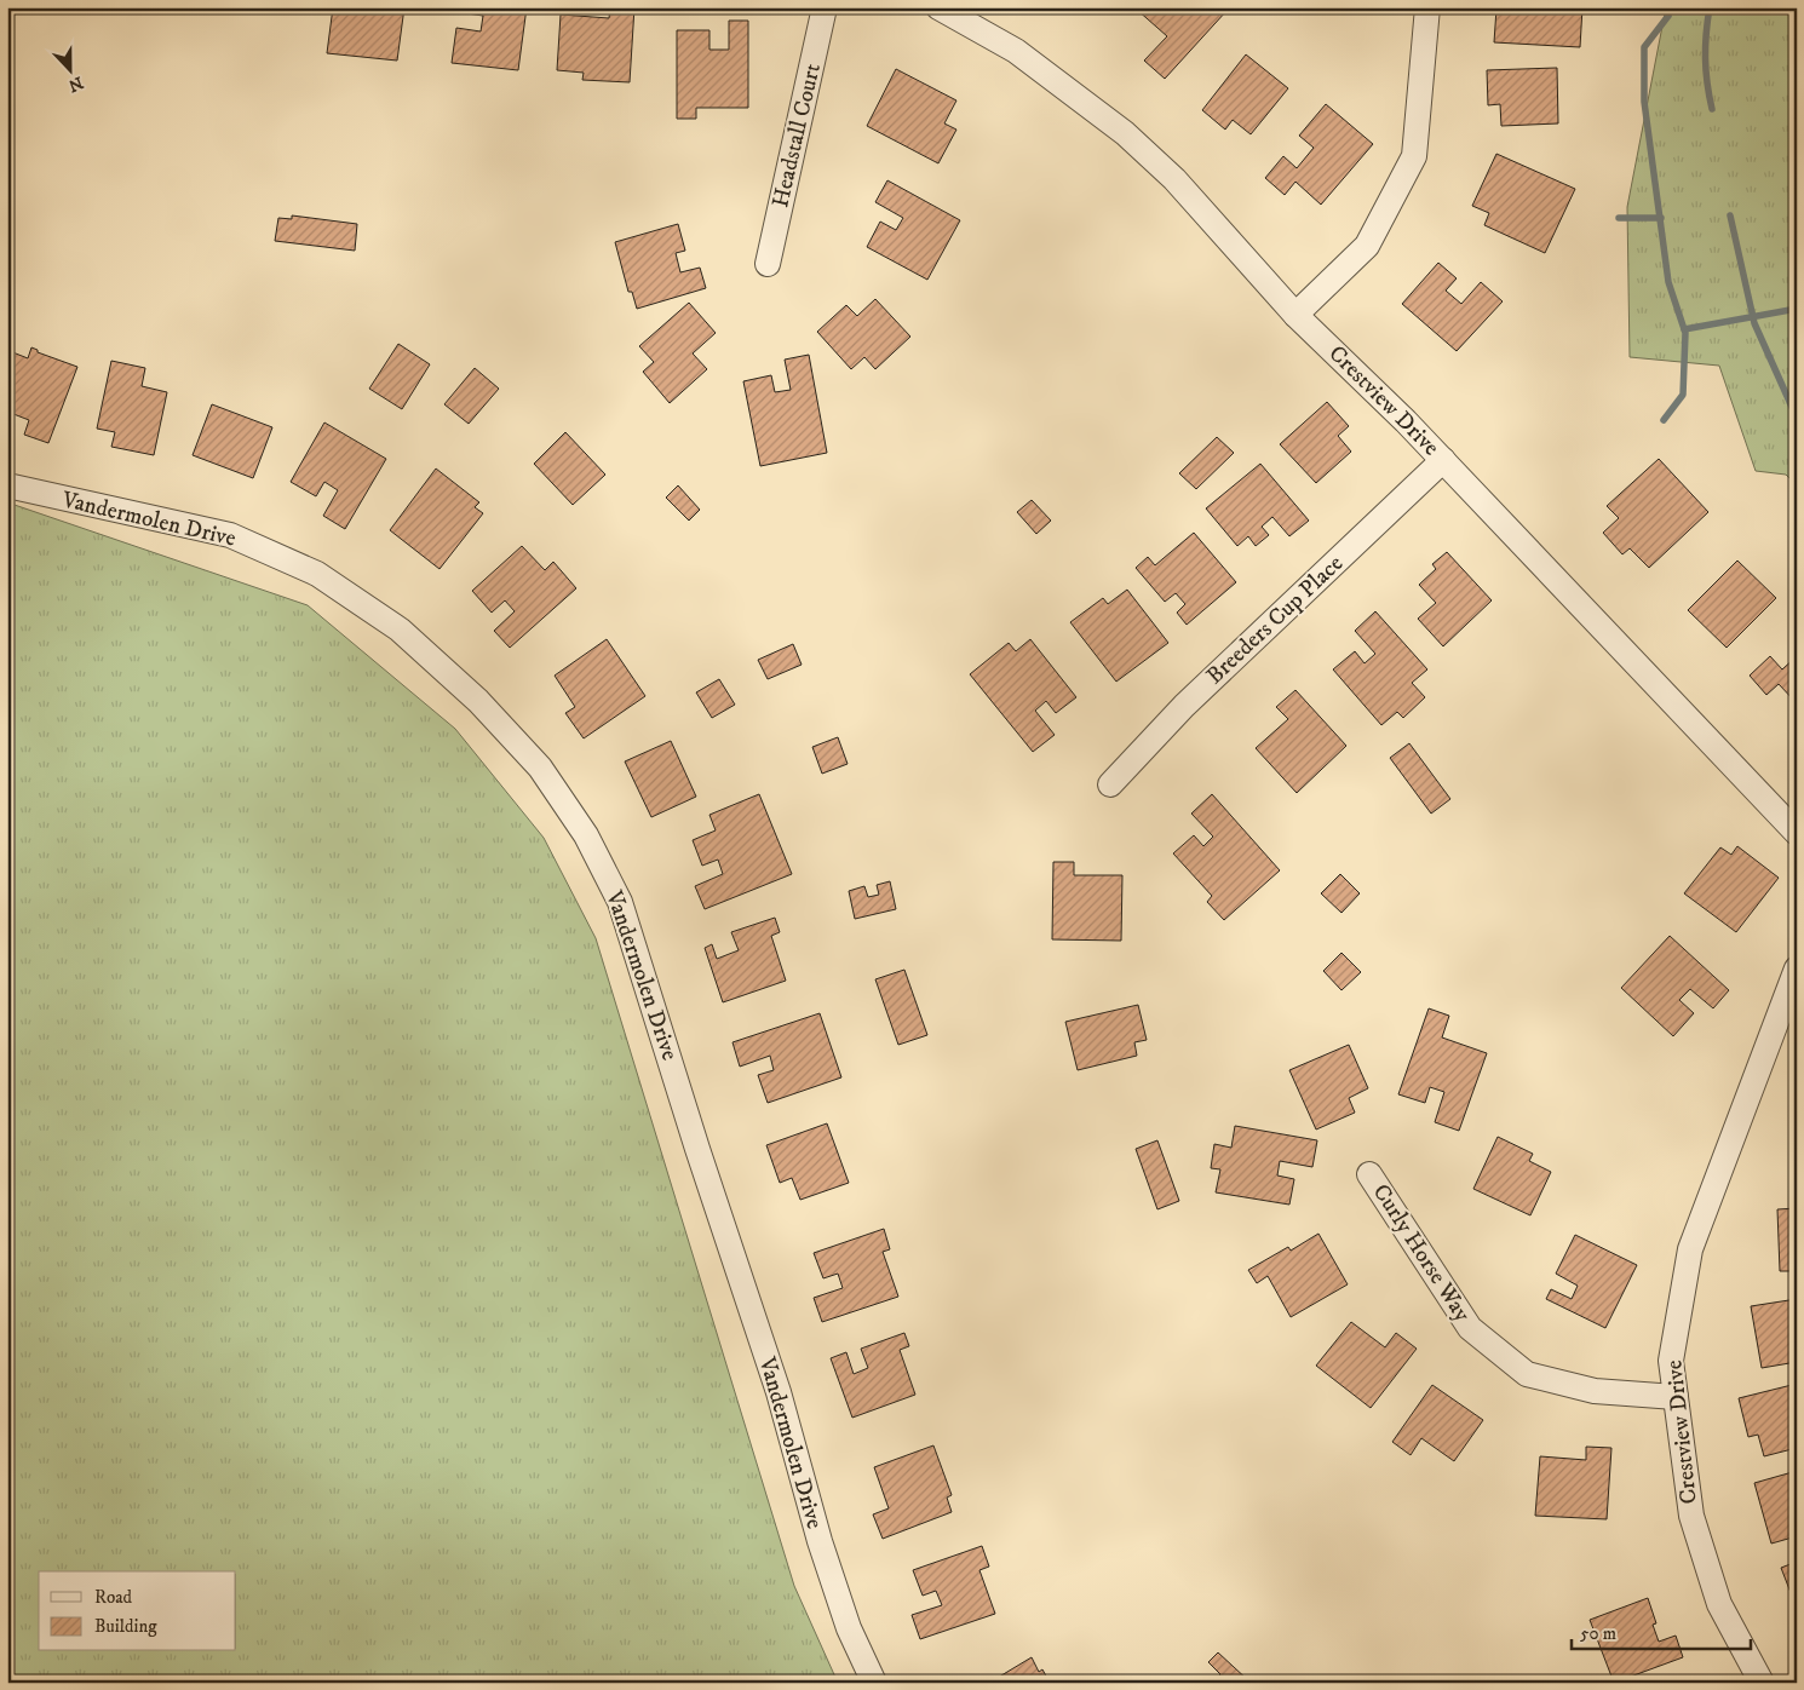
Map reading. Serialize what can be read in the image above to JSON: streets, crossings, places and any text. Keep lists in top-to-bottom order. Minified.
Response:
{"streets":{"street":["Headstall Court","Crestview Drive","Vandermolen Drive","Breeders Cup Place","Curly Horse Way"]},"crossings":[["Crestview Drive","Breeders Cup Place"],["Crestview Drive","Curly Horse Way"]],"legend":["Road","Building"],"scale_bar":"50 m","north":"bottom"}
